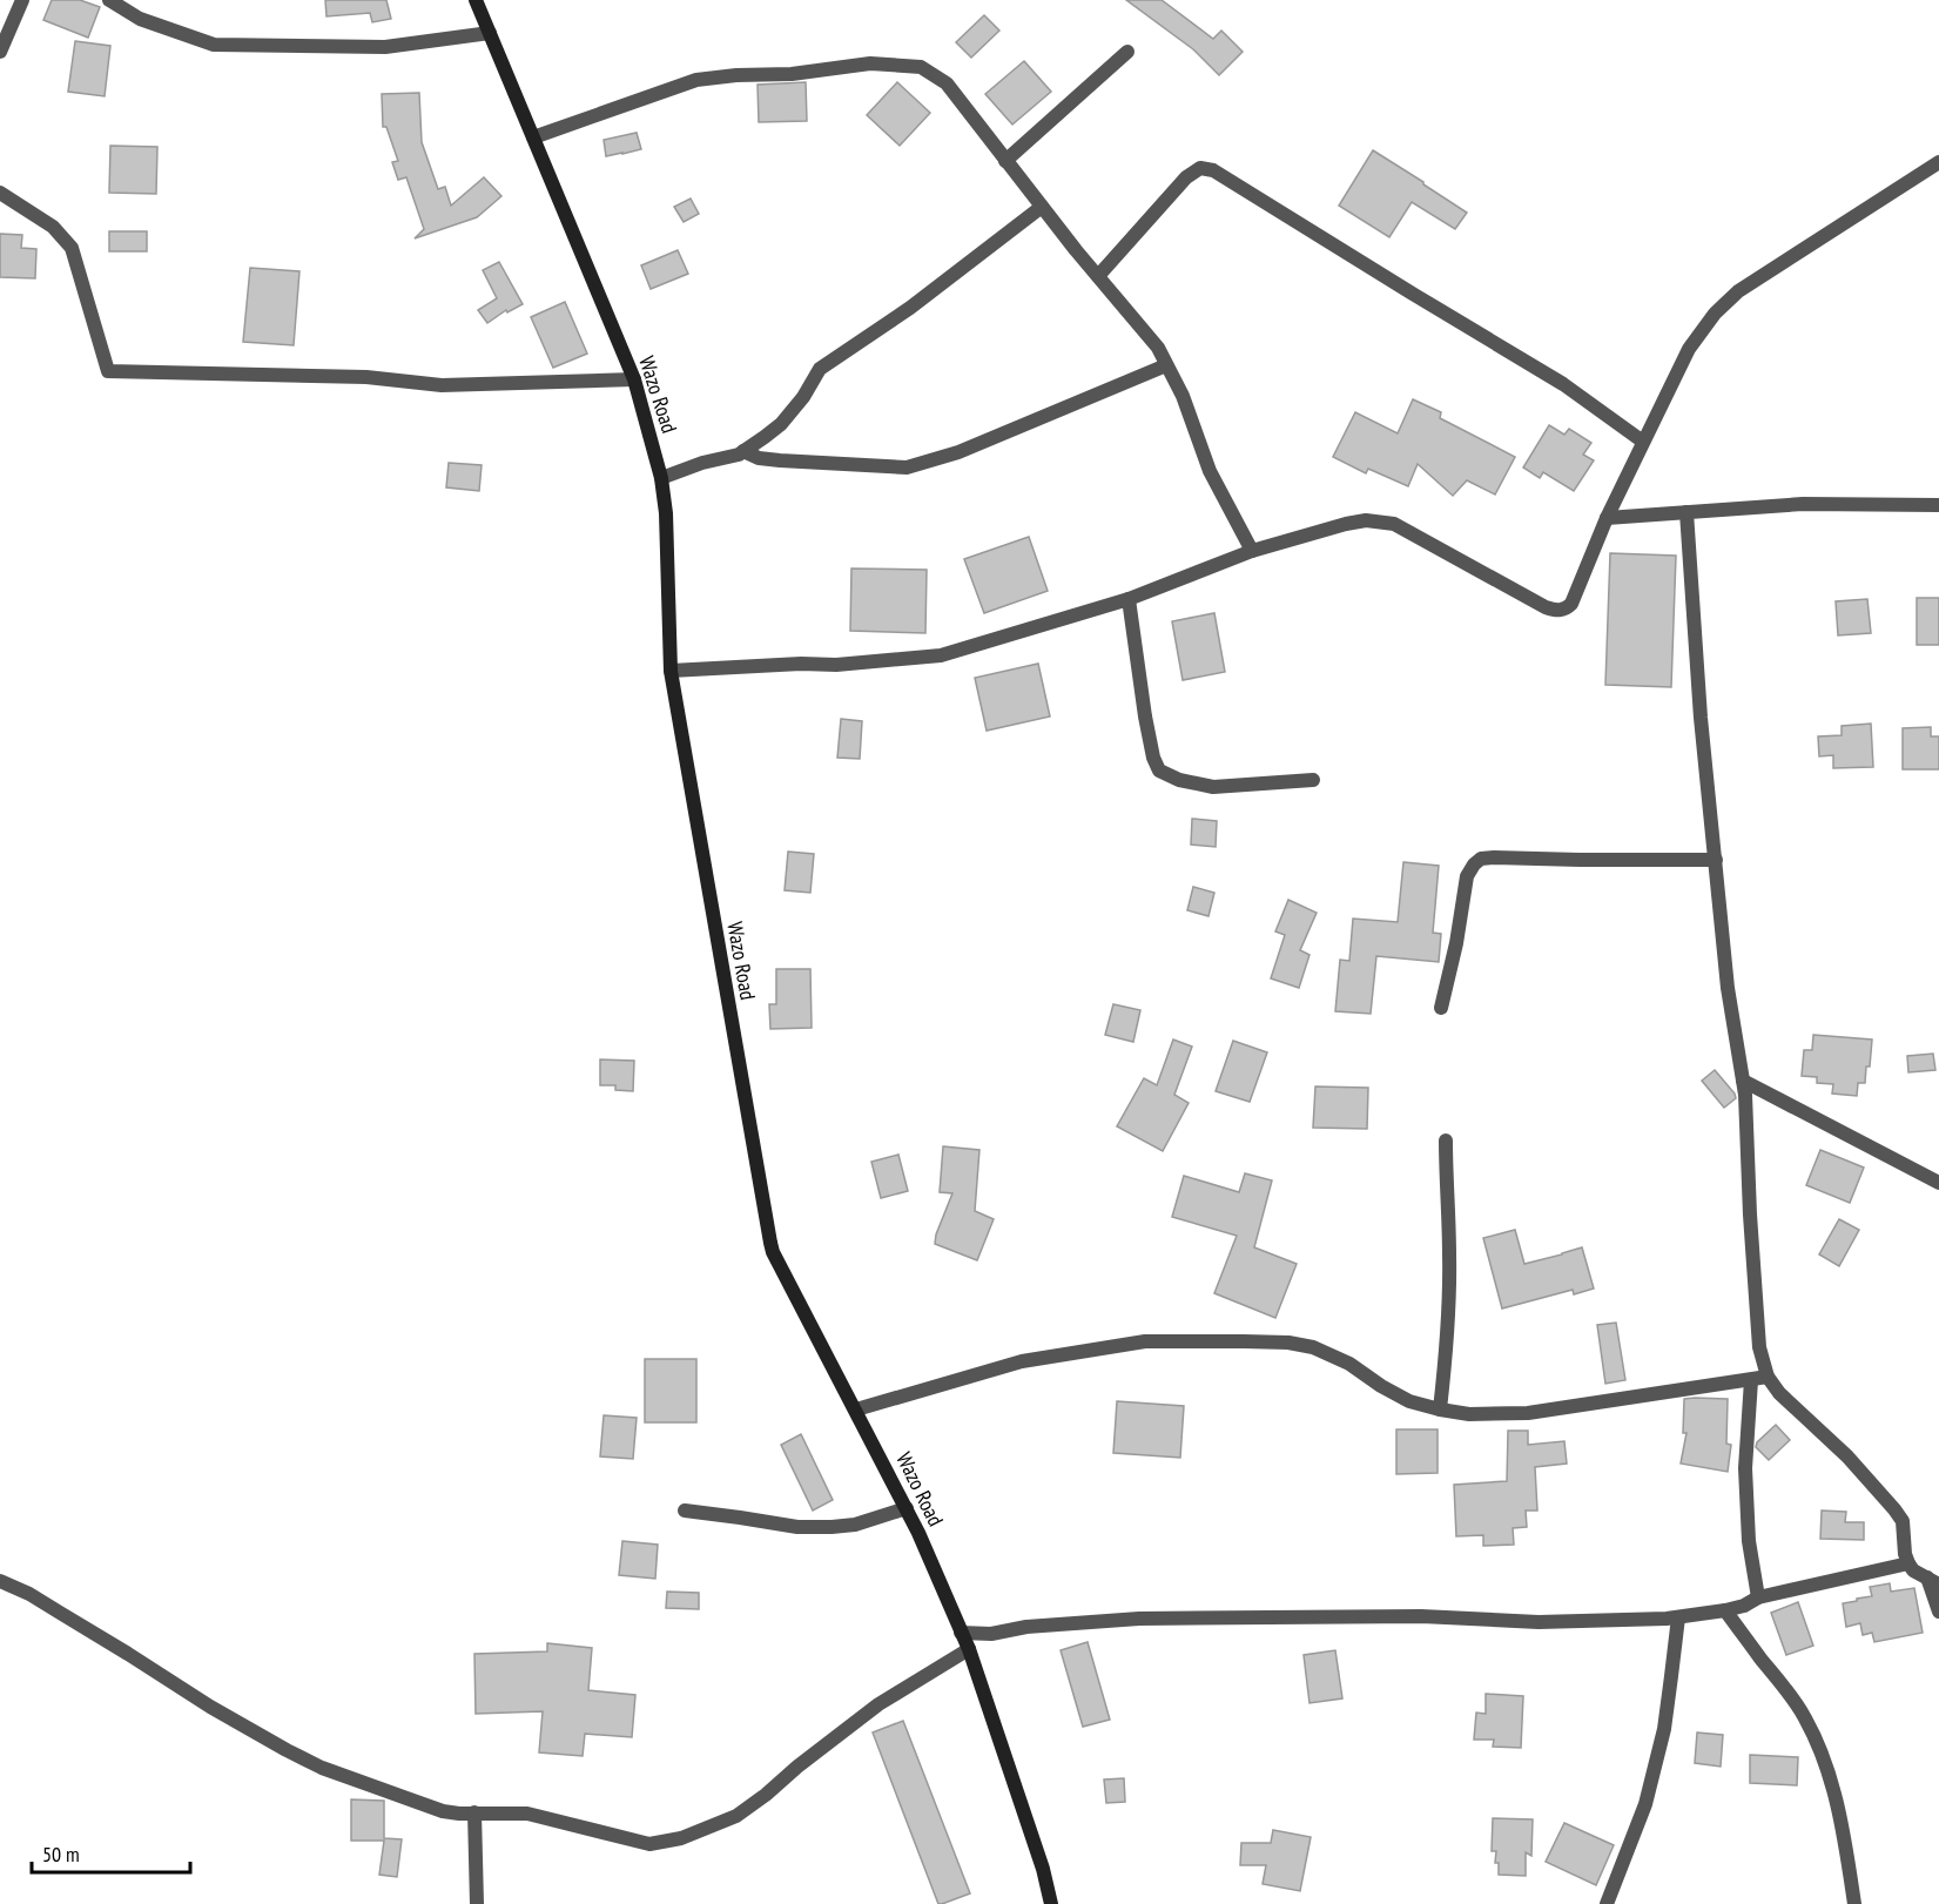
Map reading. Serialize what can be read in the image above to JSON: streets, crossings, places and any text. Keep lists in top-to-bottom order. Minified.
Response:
{"streets":{"main road":["Wazo Road"]},"scale_bar":"50 m"}
